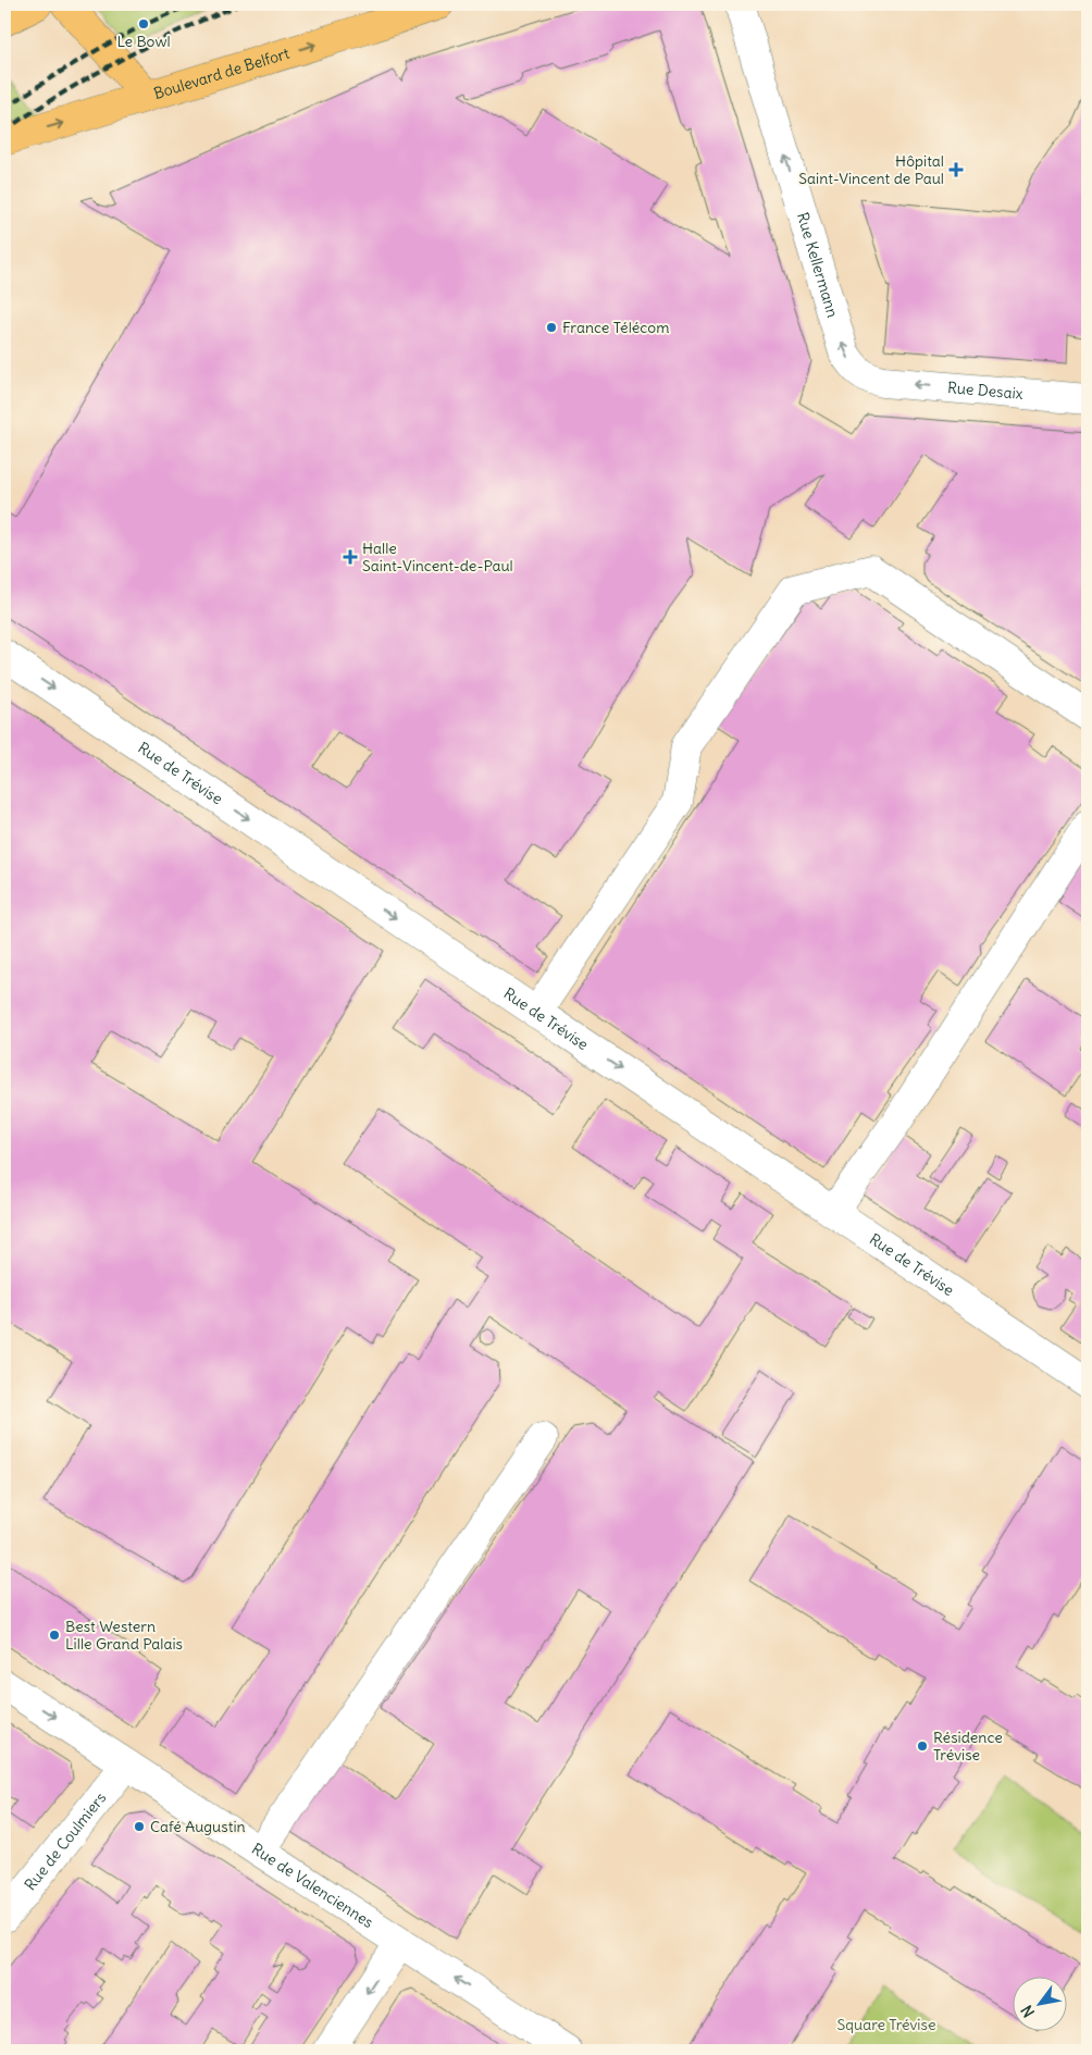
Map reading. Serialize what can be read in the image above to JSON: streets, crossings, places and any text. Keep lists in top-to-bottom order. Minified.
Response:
{"streets":{"main road":["Boulevard de Belfort"],"street":["Rue Kellermann","Rue Desaix","Rue de Trévise","Rue de Coulmiers","Rue de Valenciennes"]},"crossings":[["Rue Kellermann","Rue Desaix"],["Rue de Coulmiers","Rue de Valenciennes"]],"one_way":["Boulevard de Belfort","Rue Kellermann","Rue Desaix","Rue de Trévise"],"parks":["Square Trévise"],"places":{"other":["Le Bowl","France Télécom","Best Western Lille Grand Palais","Résidence Trévise","Café Augustin"],"health":["Hôpital Saint-Vincent de Paul","Halle Saint-Vincent-de-Paul"]},"north":"bottom left"}
